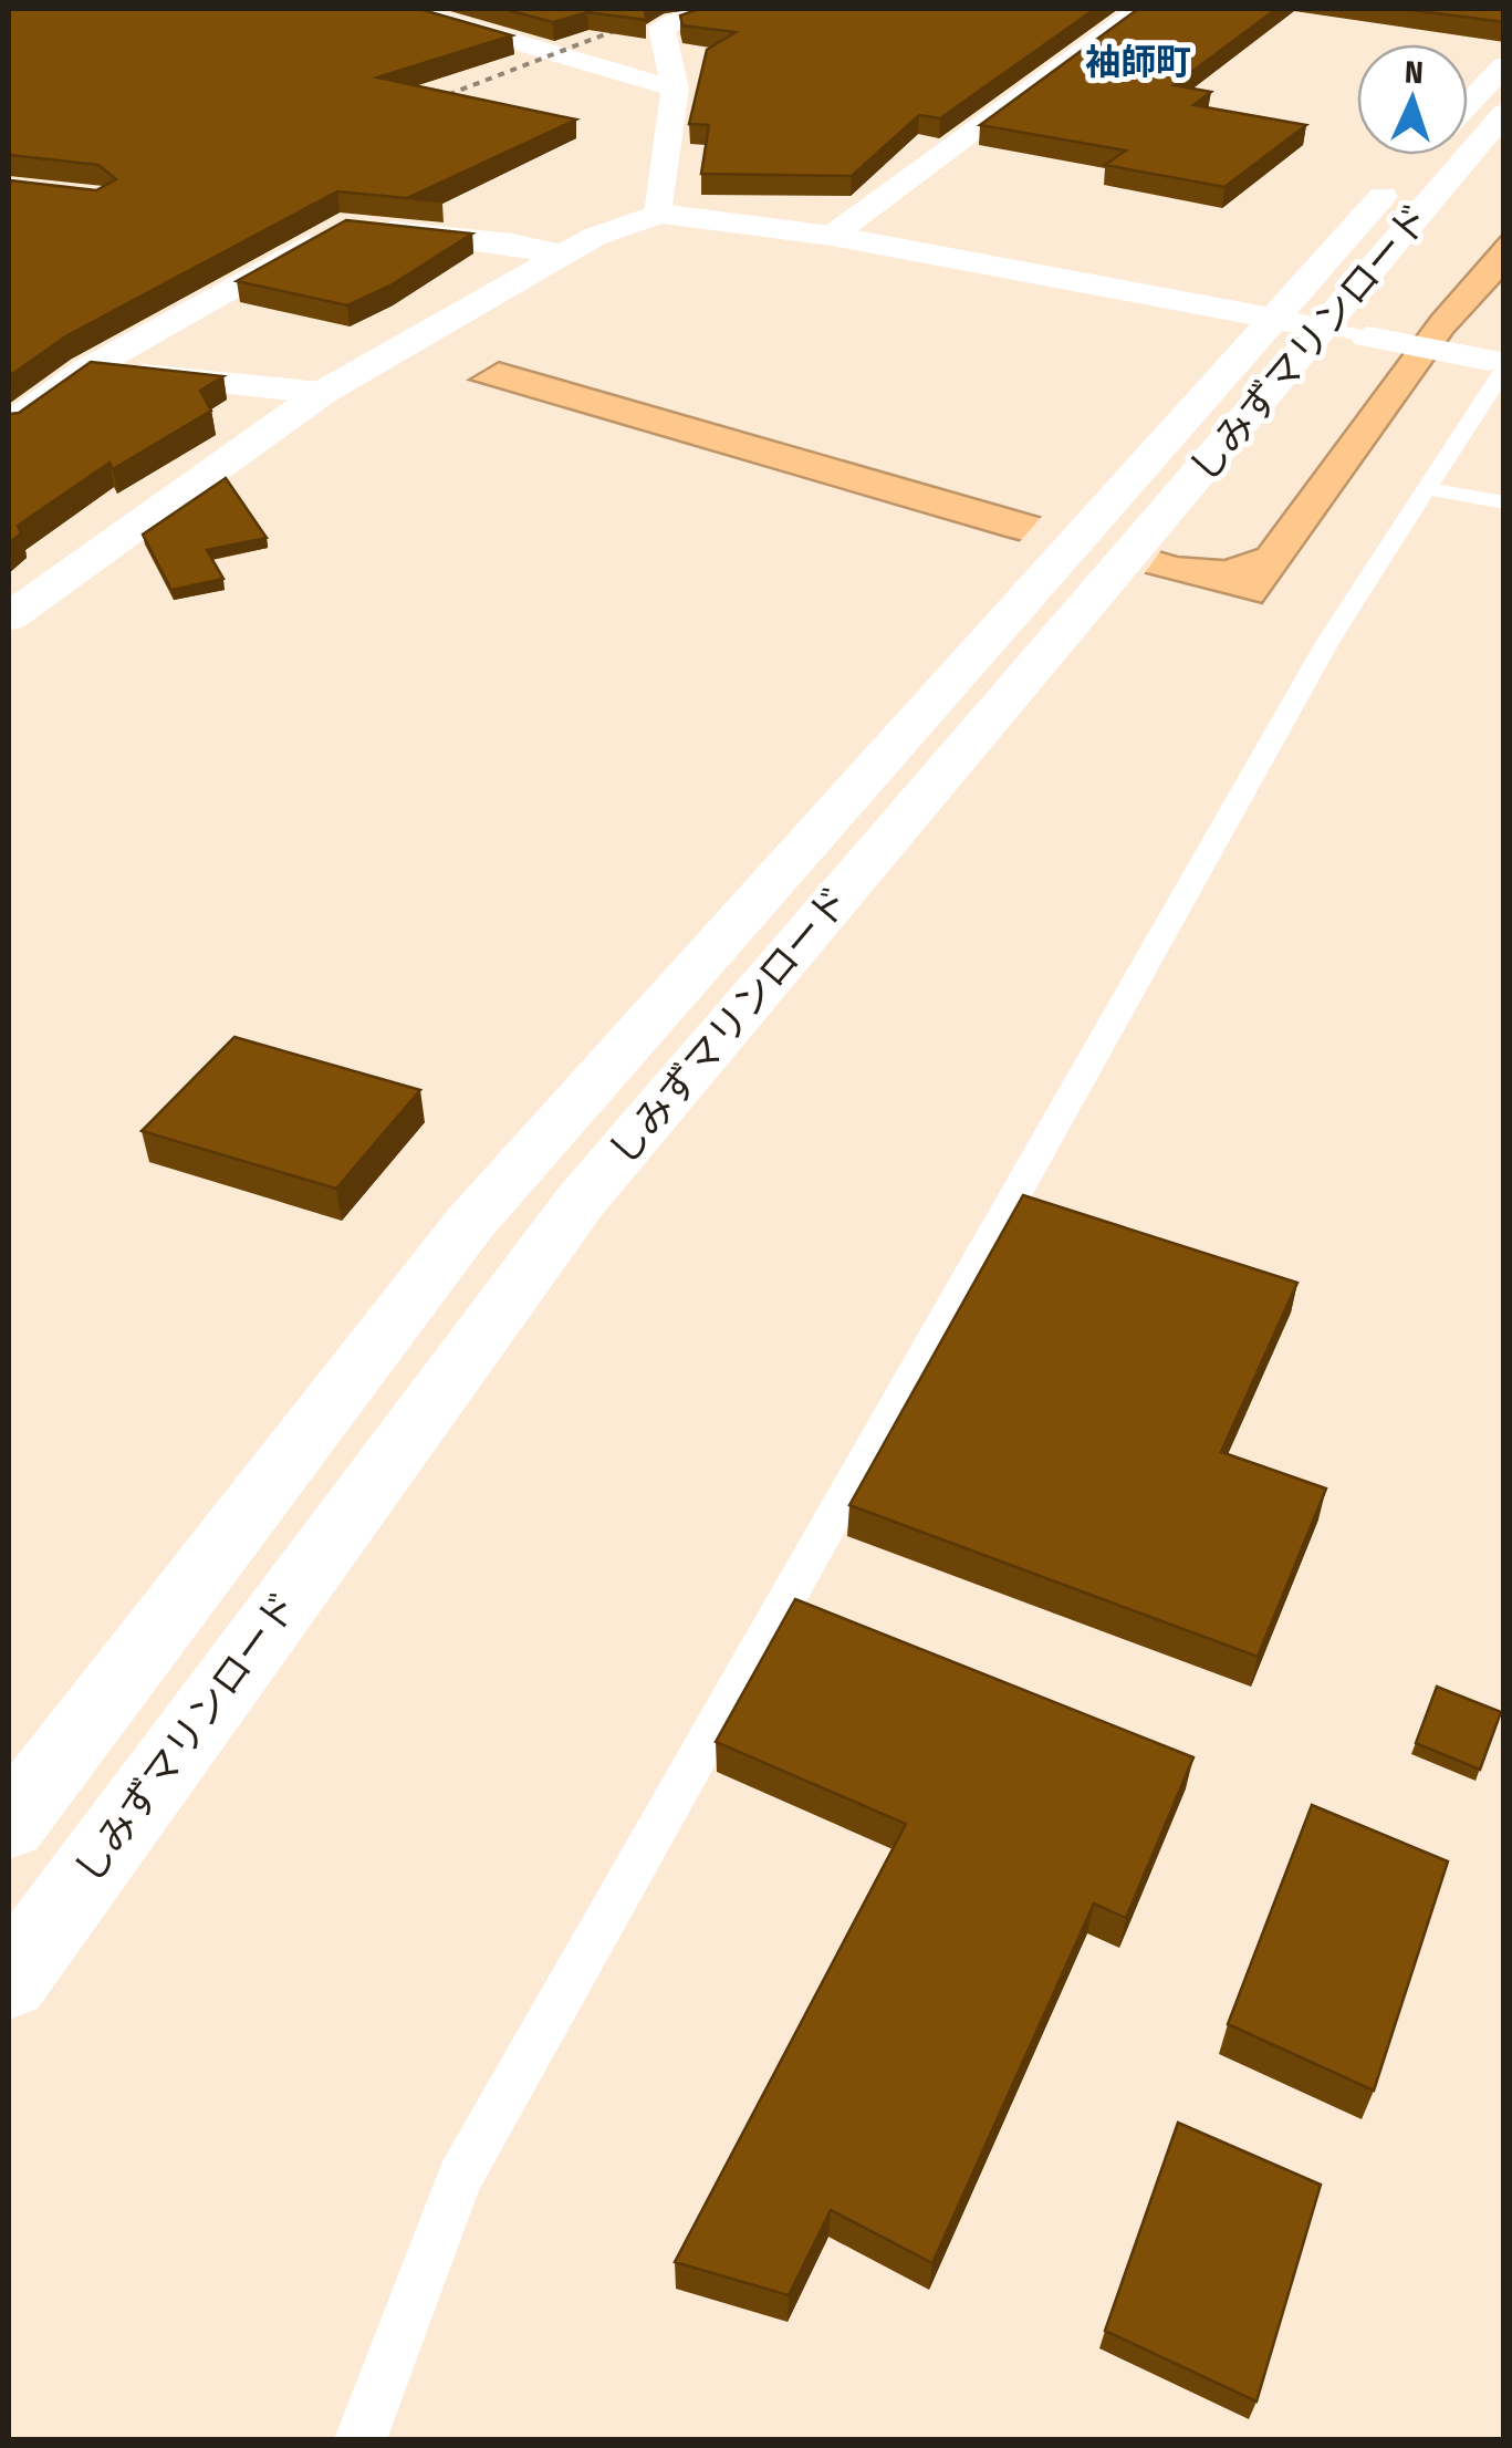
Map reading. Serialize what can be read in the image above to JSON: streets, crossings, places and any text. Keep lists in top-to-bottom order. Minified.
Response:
{"streets":{"street":["しみずマリンロード"]},"districts":["袖師町"],"north":"top"}
